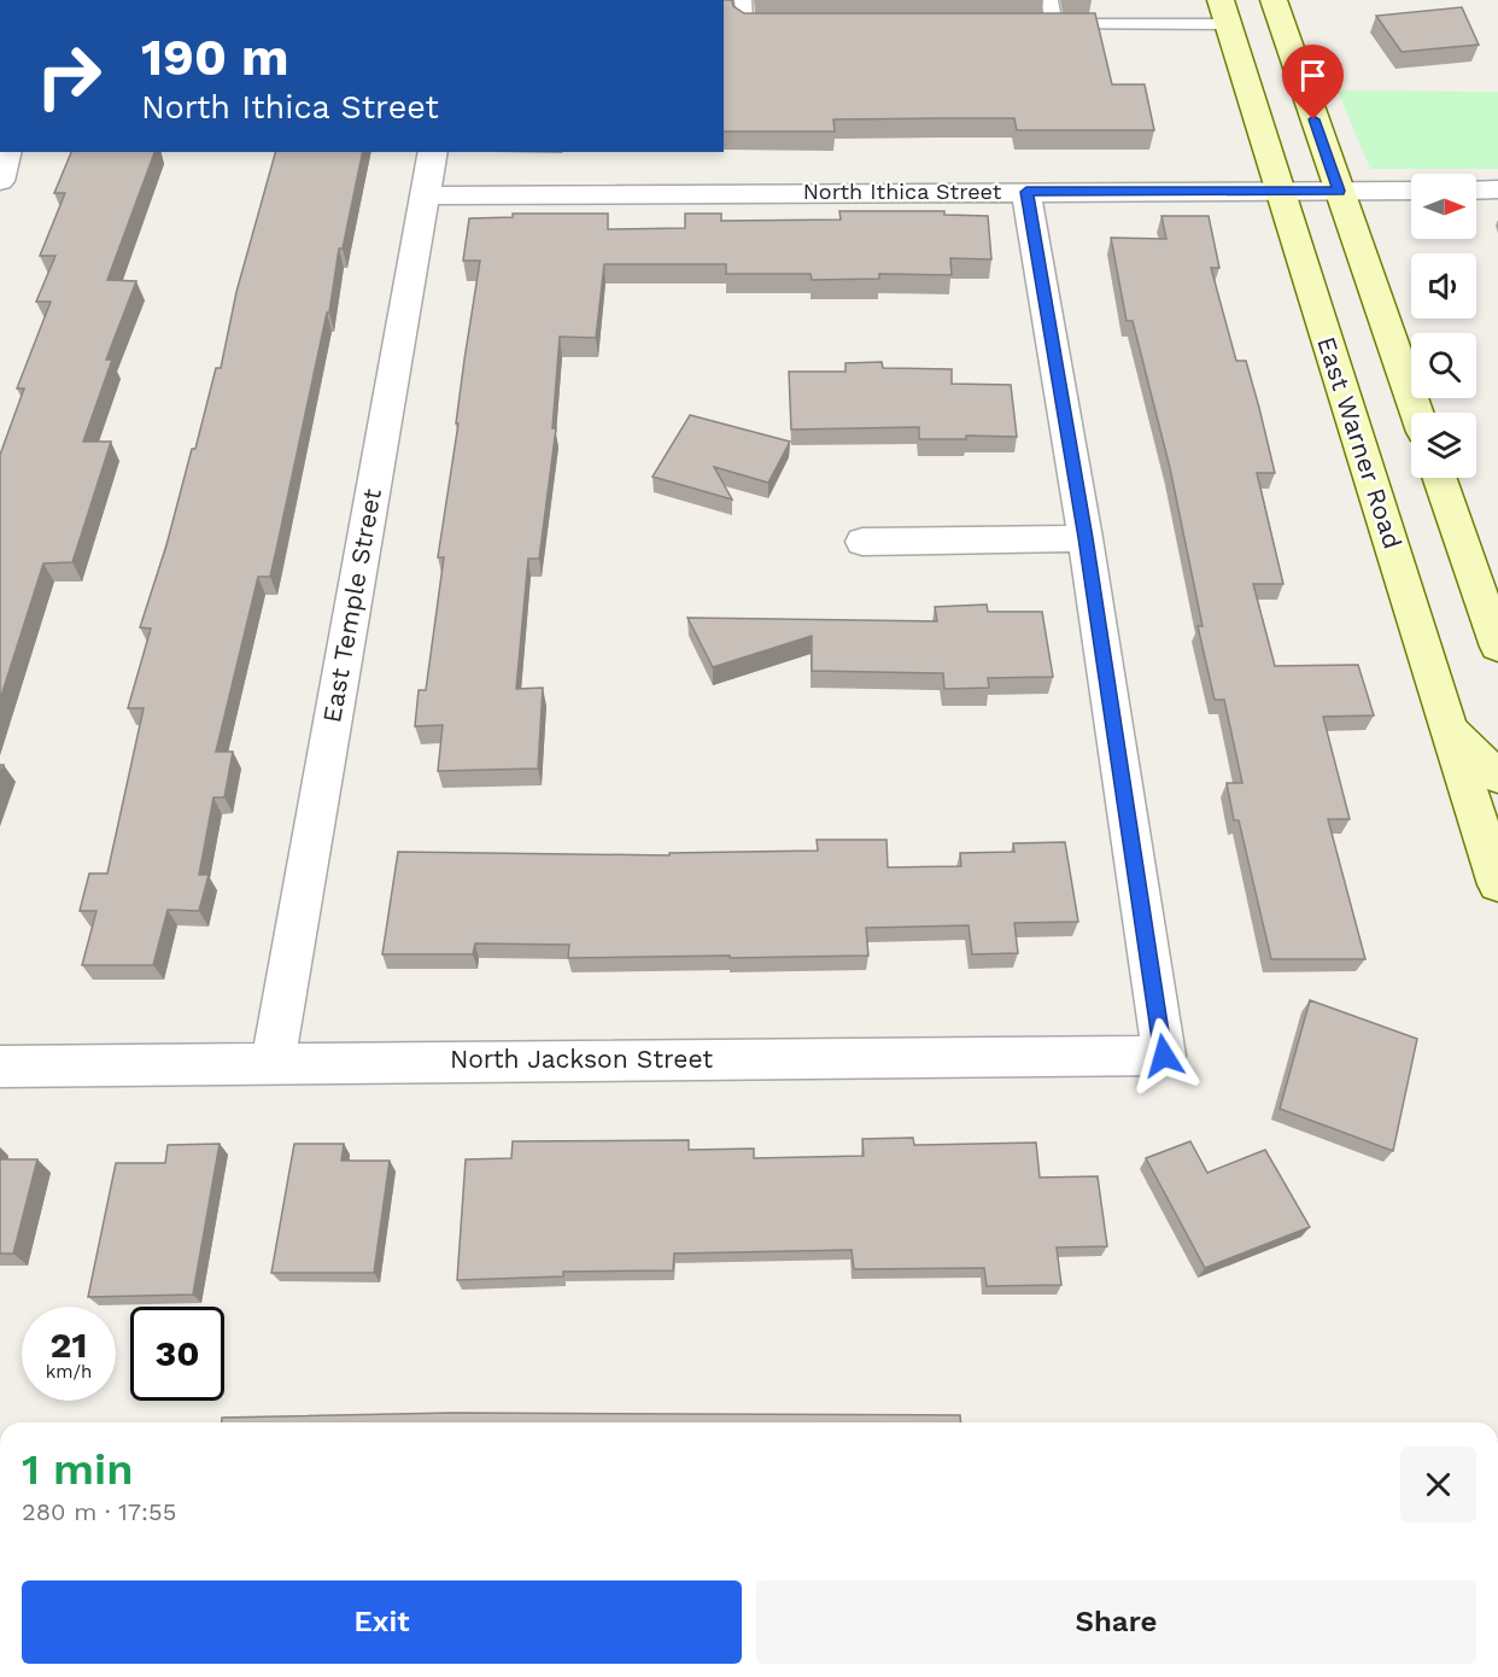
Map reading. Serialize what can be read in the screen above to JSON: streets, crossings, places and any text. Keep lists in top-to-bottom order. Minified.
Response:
{"streets":{"main road":["East Warner Road"],"street":["North Ithica Street","East Temple Street","North Jackson Street"]},"crossings":[["North Ithica Street","East Warner Road"],["North Ithica Street","East Temple Street"],["East Temple Street","North Jackson Street"]],"north":"right","page":{"turn":["190 m","North Ithica Street"],"speed":"21 km/h","limit":"30","heading":["1 min","280 m · 17:55"],"buttons":["Exit","Share"]}}
